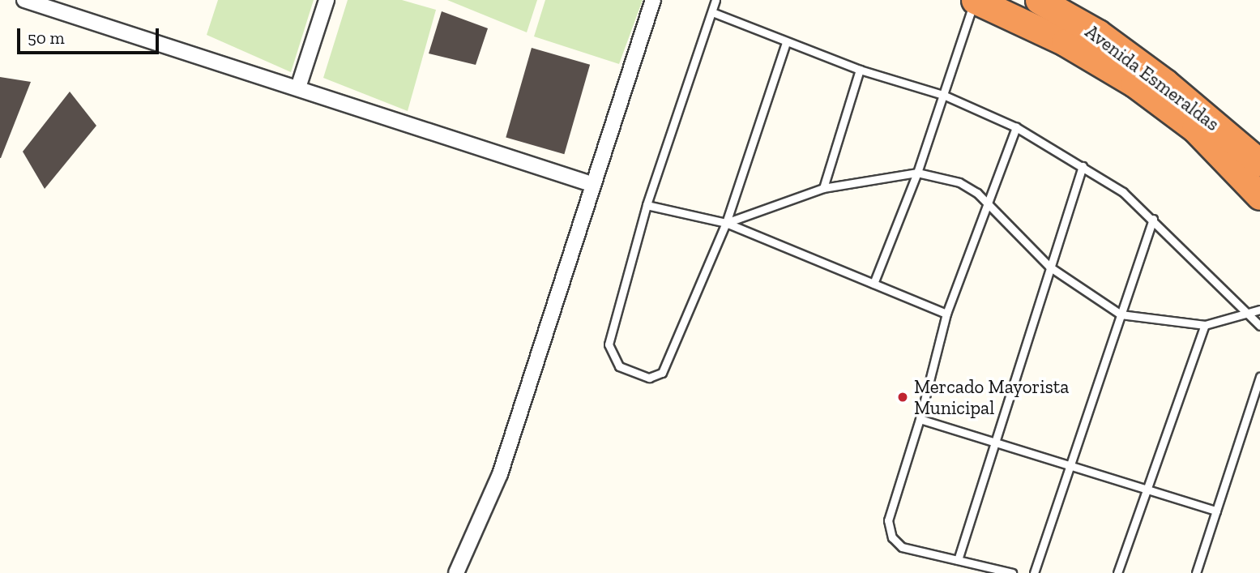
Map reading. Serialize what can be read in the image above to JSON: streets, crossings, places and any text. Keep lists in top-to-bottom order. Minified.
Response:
{"streets":{"highway":["Avenida Esmeraldas"]},"places":["Mercado Mayorista Municipal"],"scale_bar":"50 m"}
